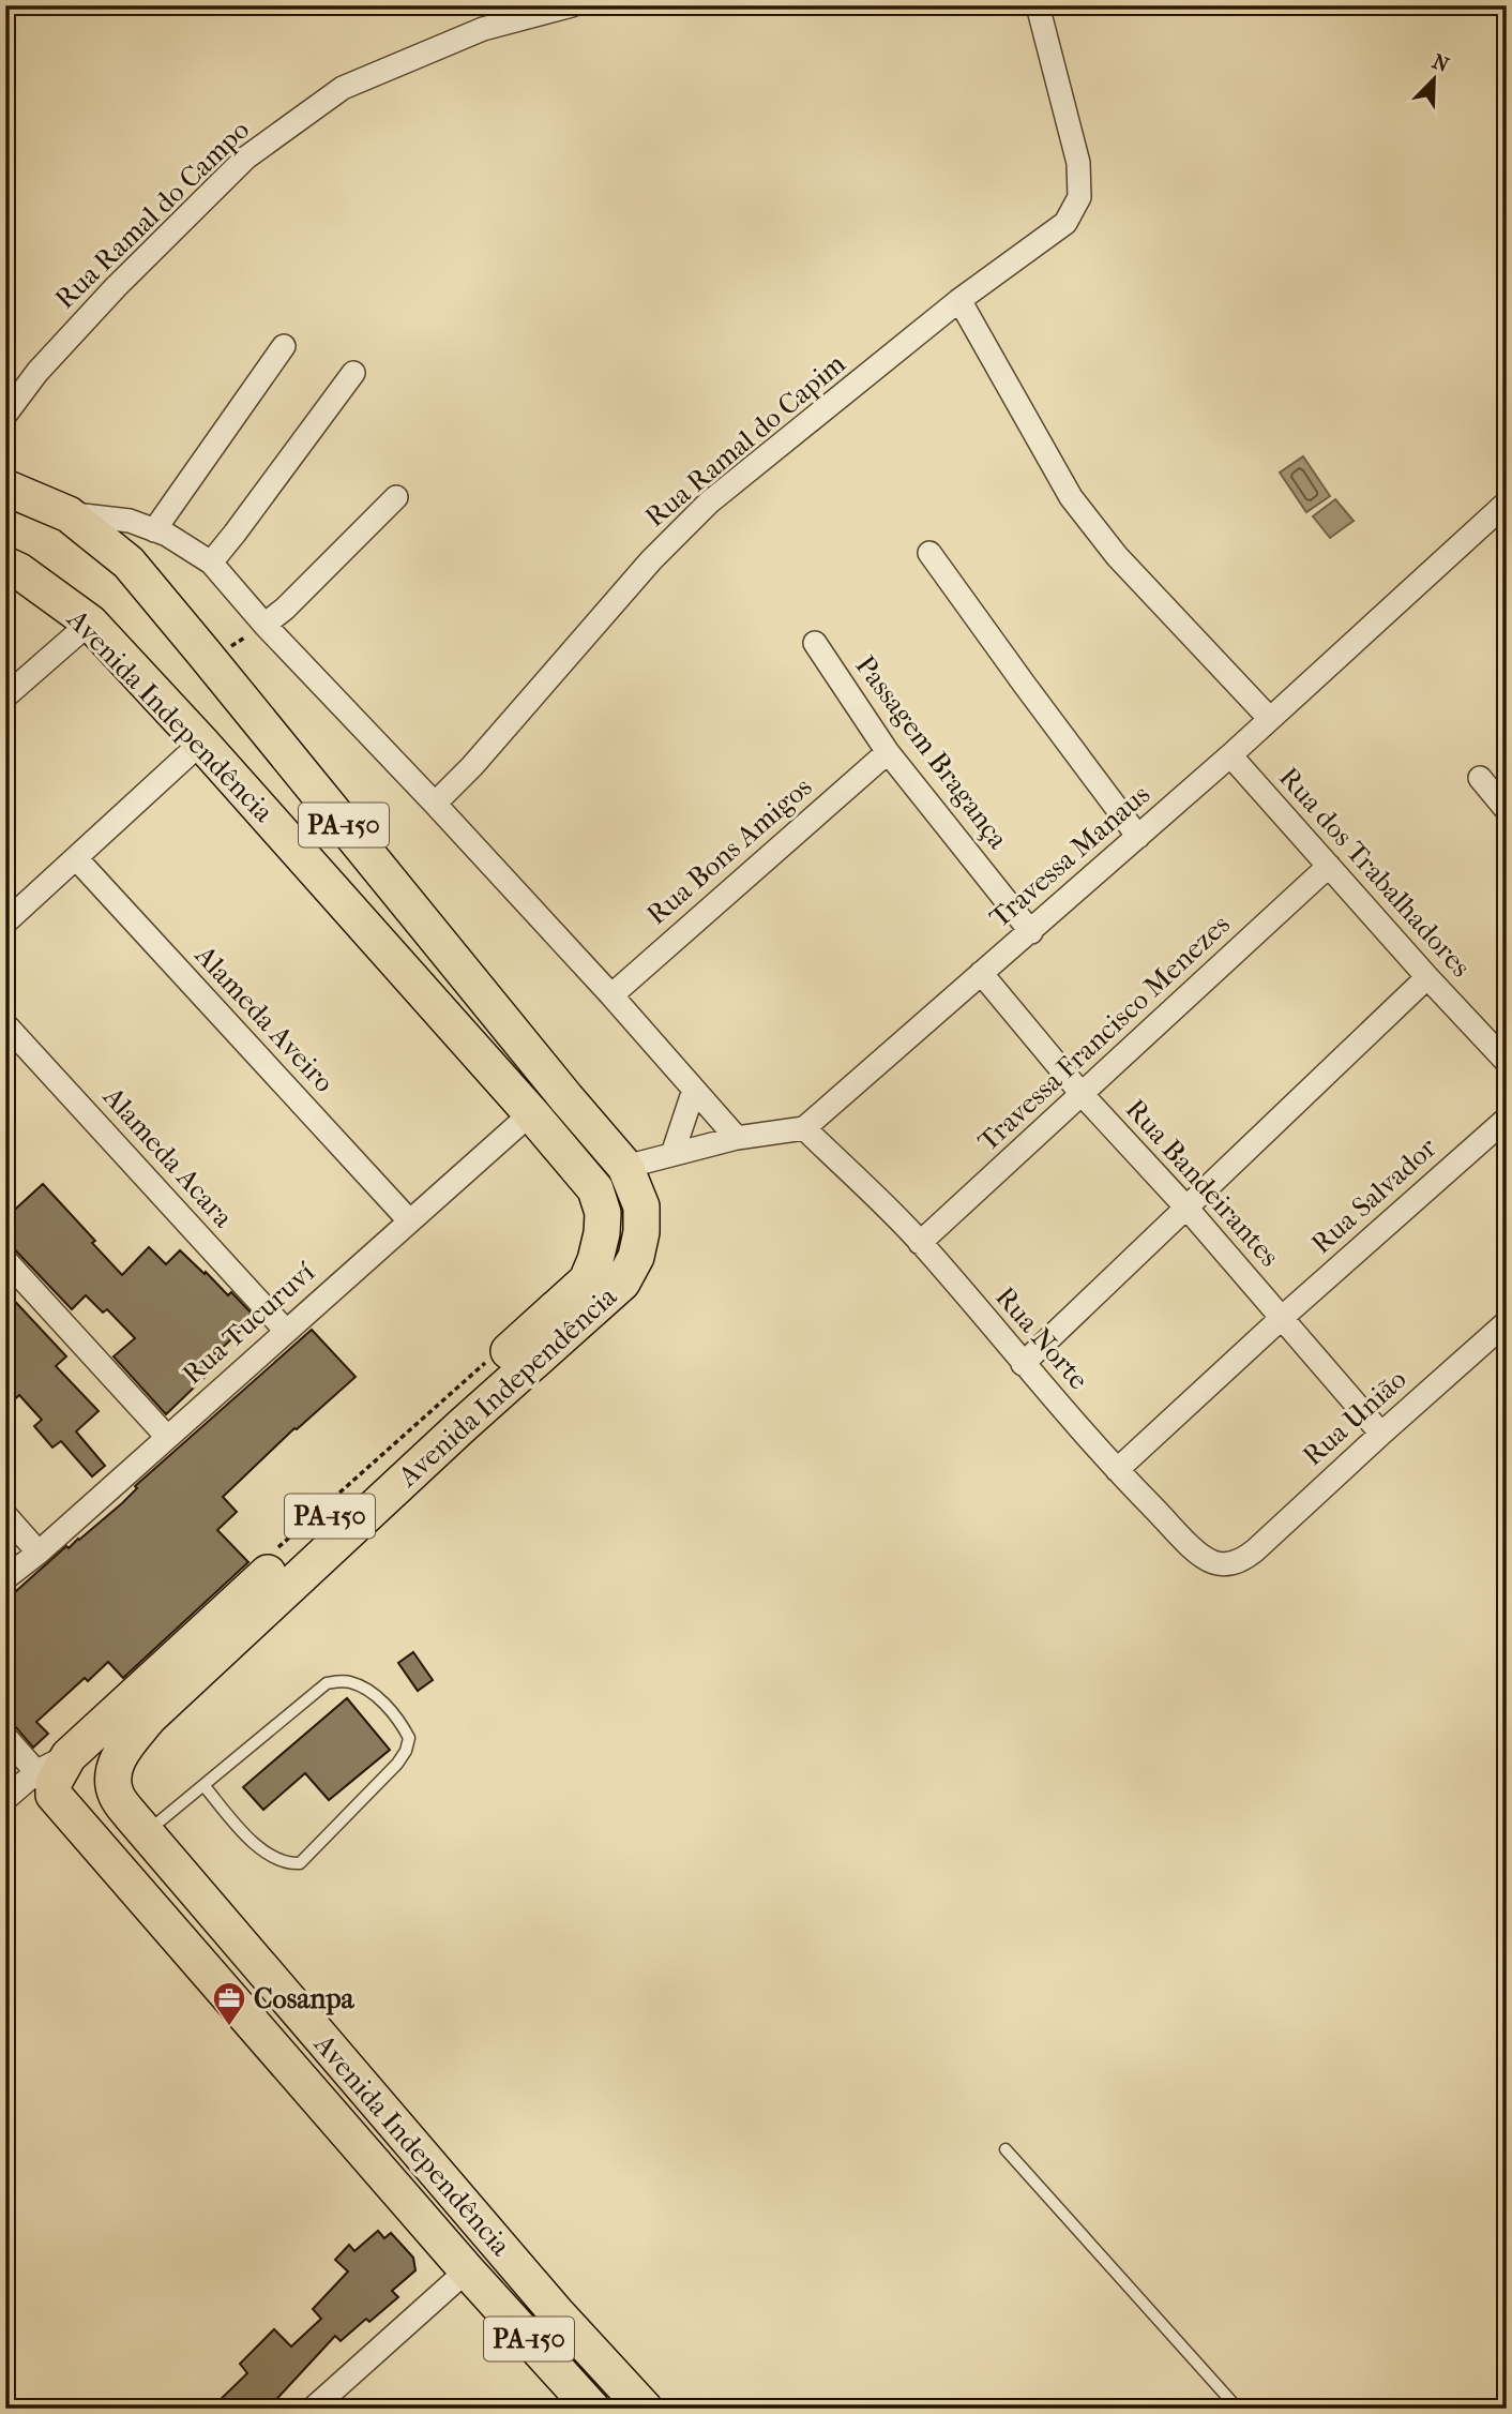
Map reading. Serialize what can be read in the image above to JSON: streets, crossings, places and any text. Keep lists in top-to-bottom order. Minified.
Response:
{"streets":{"main road":["Avenida Independência","PA-150"],"street":["Rua Ramal do Campo","Rua Ramal do Capim","Passagem Bragança","Rua Bons Amigos","Travessa Manaus","Rua dos Trabalhadores","Alameda Aveiro","Travessa Francisco Menezes","Alameda Acara","Rua Bandeirantes","Rua Salvador","Rua Tucuruví","Rua Norte","Rua União"]},"crossings":[["Avenida Independência","Rua Tucuruví"],["Passagem Bragança","Rua Bons Amigos"],["Passagem Bragança","Travessa Manaus"],["Travessa Manaus","Rua dos Trabalhadores"],["Travessa Manaus","Rua Bandeirantes"],["Travessa Manaus","Rua Norte"],["Rua dos Trabalhadores","Travessa Francisco Menezes"],["Alameda Aveiro","Rua Tucuruví"],["Travessa Francisco Menezes","Rua Bandeirantes"],["Travessa Francisco Menezes","Rua Norte"],["Alameda Acara","Rua Tucuruví"],["Rua Bandeirantes","Rua Salvador"],["Rua Bandeirantes","Rua União"],["Rua Salvador","Rua Norte"],["Rua Norte","Rua União"]],"places":{"office":["Cosanpa"]},"north":"top right"}
